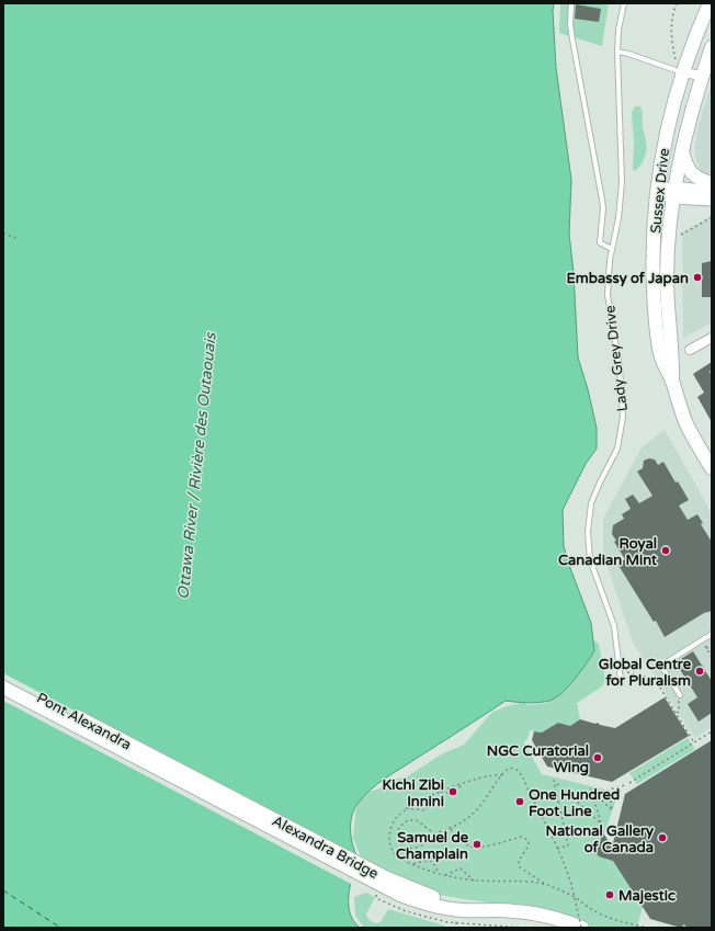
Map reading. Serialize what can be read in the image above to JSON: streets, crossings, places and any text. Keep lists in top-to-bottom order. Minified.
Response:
{"streets":{"main road":["Sussex Drive","Pont Alexandra","Alexandra Bridge"],"lane":["Lady Grey Drive"]},"crossings":[["Pont Alexandra","Alexandra Bridge"]],"water":["Ottawa River / Rivière des Outaouais"],"places":["Embassy of Japan","Royal Canadian Mint","Global Centre for Pluralism","NGC Curatorial Wing","Kichi Zibi Innini","One Hundred Foot Line","National Gallery of Canada","Samuel de Champlain","Majestic"]}
